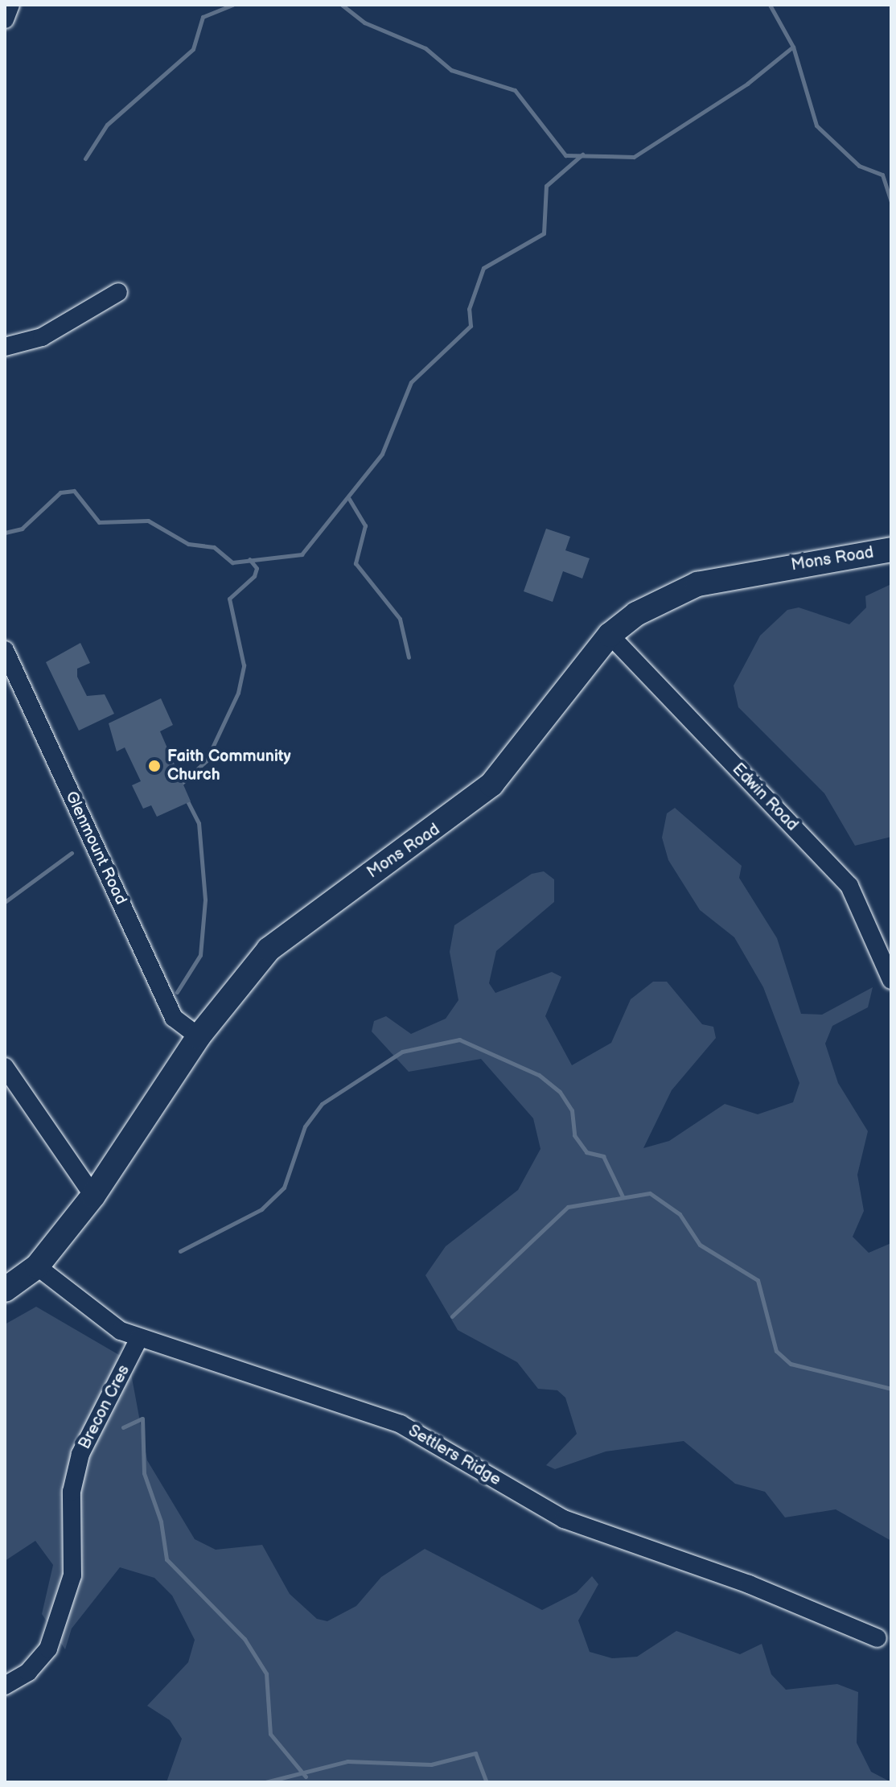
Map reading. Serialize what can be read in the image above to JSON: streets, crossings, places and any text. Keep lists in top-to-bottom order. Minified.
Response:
{"streets":{"main road":["Mons Road"],"street":["Edwin Road","Glenmount Road","Brecon Cres","Settlers Ridge"]},"crossings":[["Mons Road","Edwin Road"],["Mons Road","Glenmount Road"],["Mons Road","Settlers Ridge"],["Brecon Cres","Settlers Ridge"]],"places":["Faith Community Church"]}
